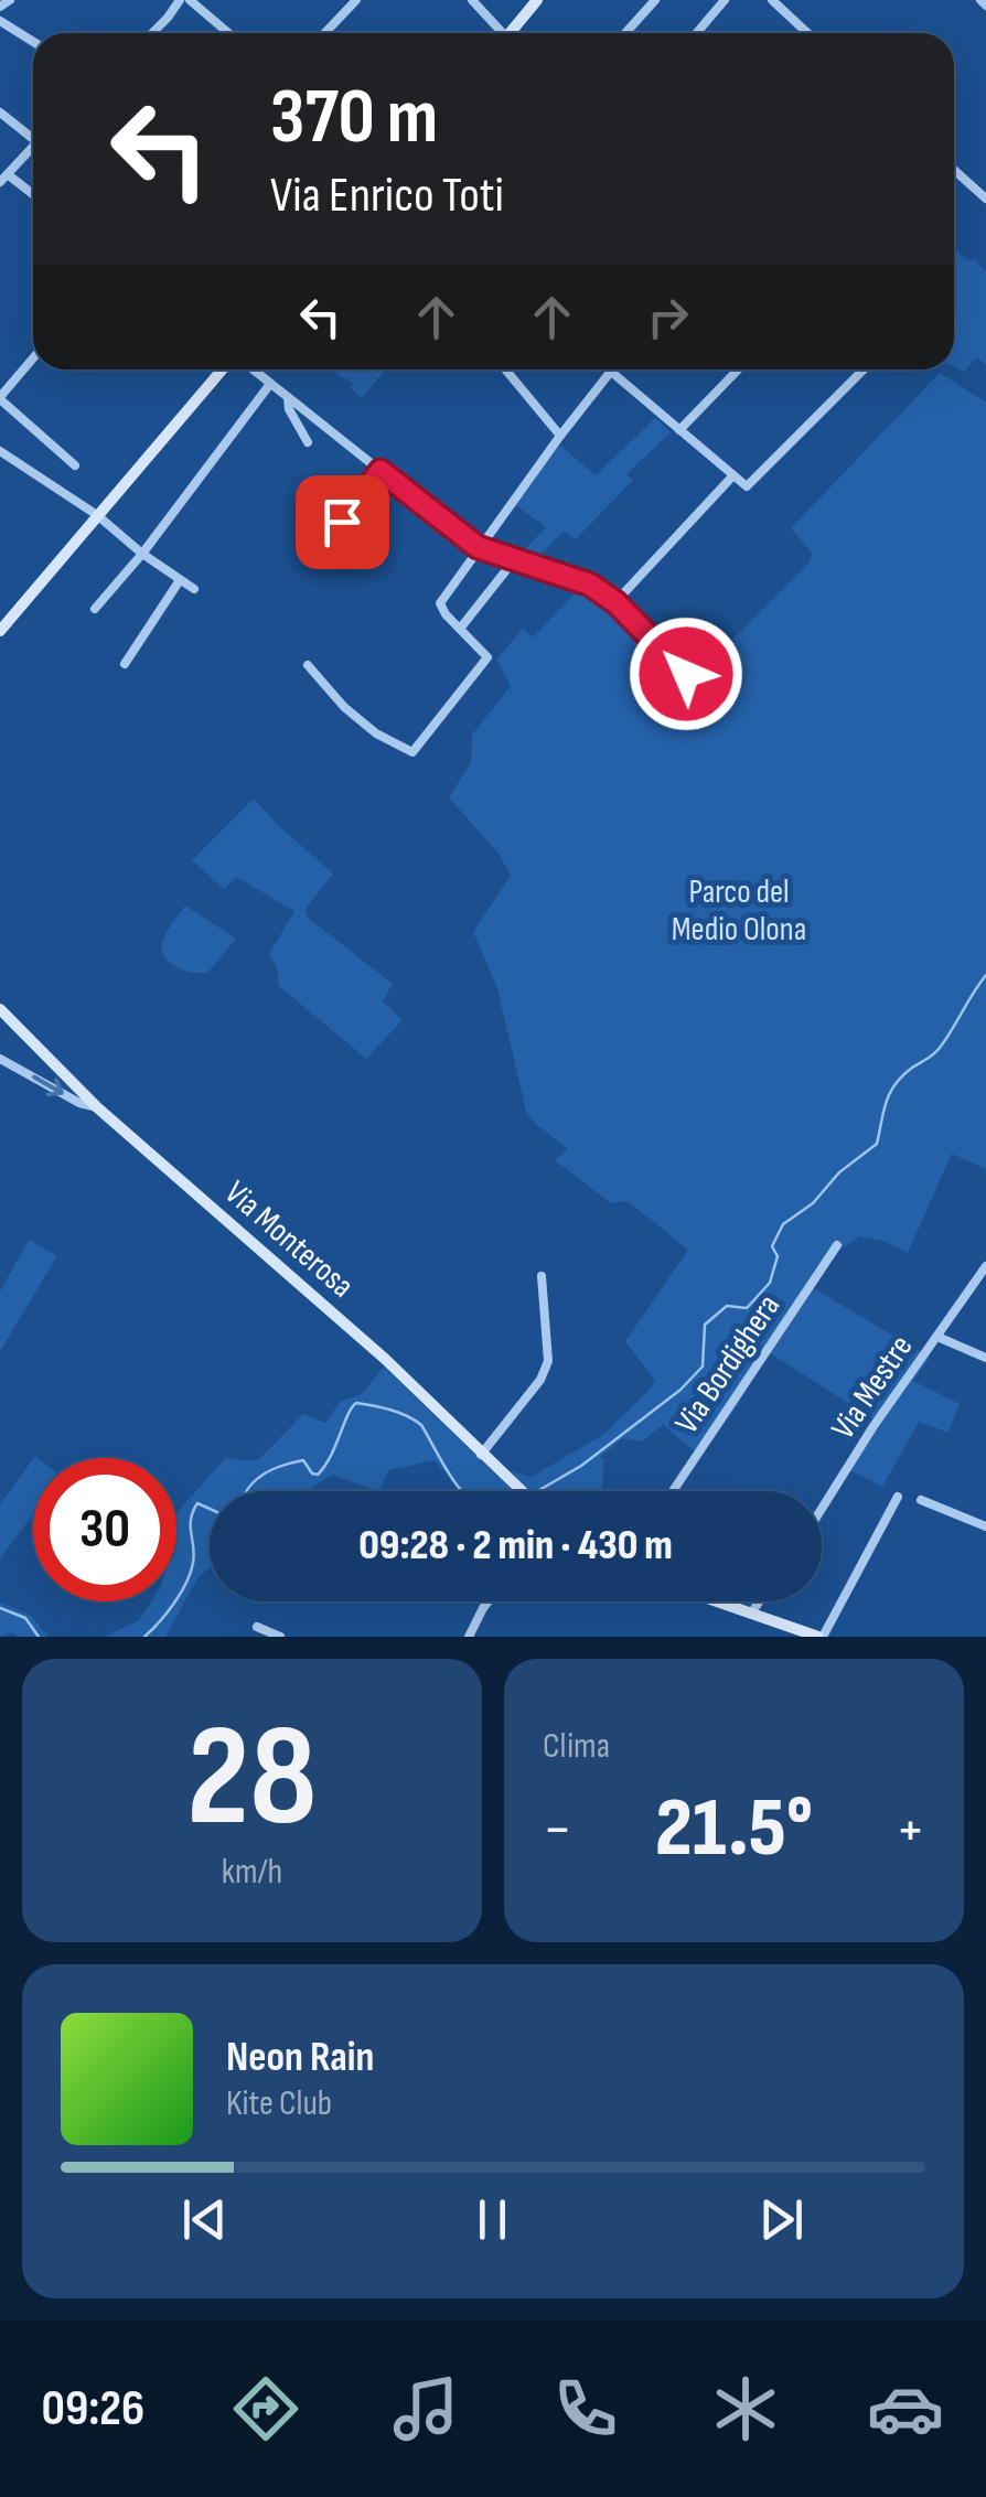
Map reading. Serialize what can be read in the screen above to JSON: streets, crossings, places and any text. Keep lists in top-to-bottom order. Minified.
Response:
{"streets":{"main road":["Via Monterosa"],"street":["Via Bordighera","Via Mestre"]},"parks":["Parco del Medio Olona"],"page":{"turn":["370 m","Via Enrico Toti"],"limit":"30","trip":"09:28 · 2 min · 430 m","tile":[["28","km/h"],"Clima"],"heat":["−","21.5°","+"],"song":["Neon Rain","Kite Club"],"tabs":"09:26"}}
